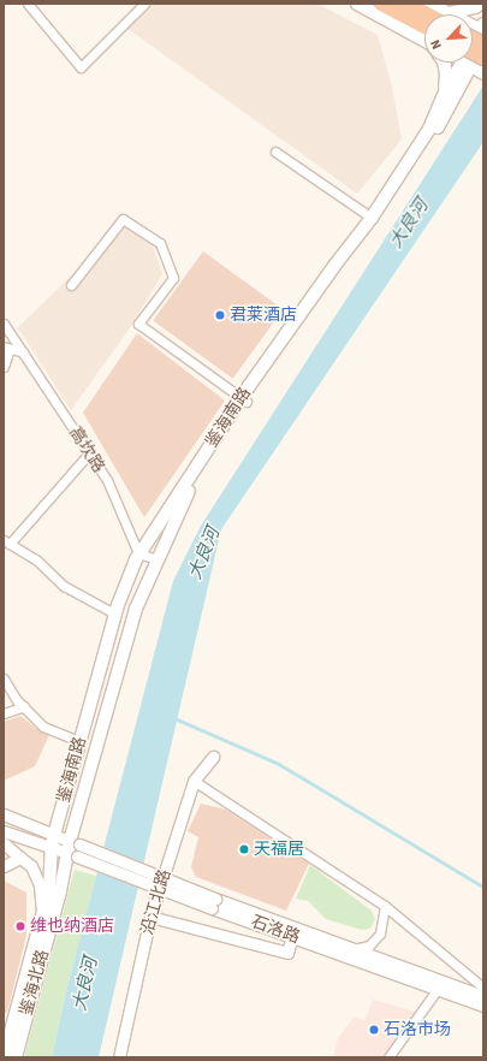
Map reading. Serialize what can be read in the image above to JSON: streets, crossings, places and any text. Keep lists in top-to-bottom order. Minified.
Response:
{"streets":{"main road":["鉴海南路","鉴海北路"],"street":["高坎路","沿江北路","石洛路"]},"crossings":[["鉴海南路","高坎路"],["鉴海南路","石洛路"],["鉴海南路","鉴海北路"],["石洛路","鉴海北路"]],"water":["大良河"],"places":["君莱酒店","天福居","维也纳酒店","石洛市场"],"north":"bottom left"}
